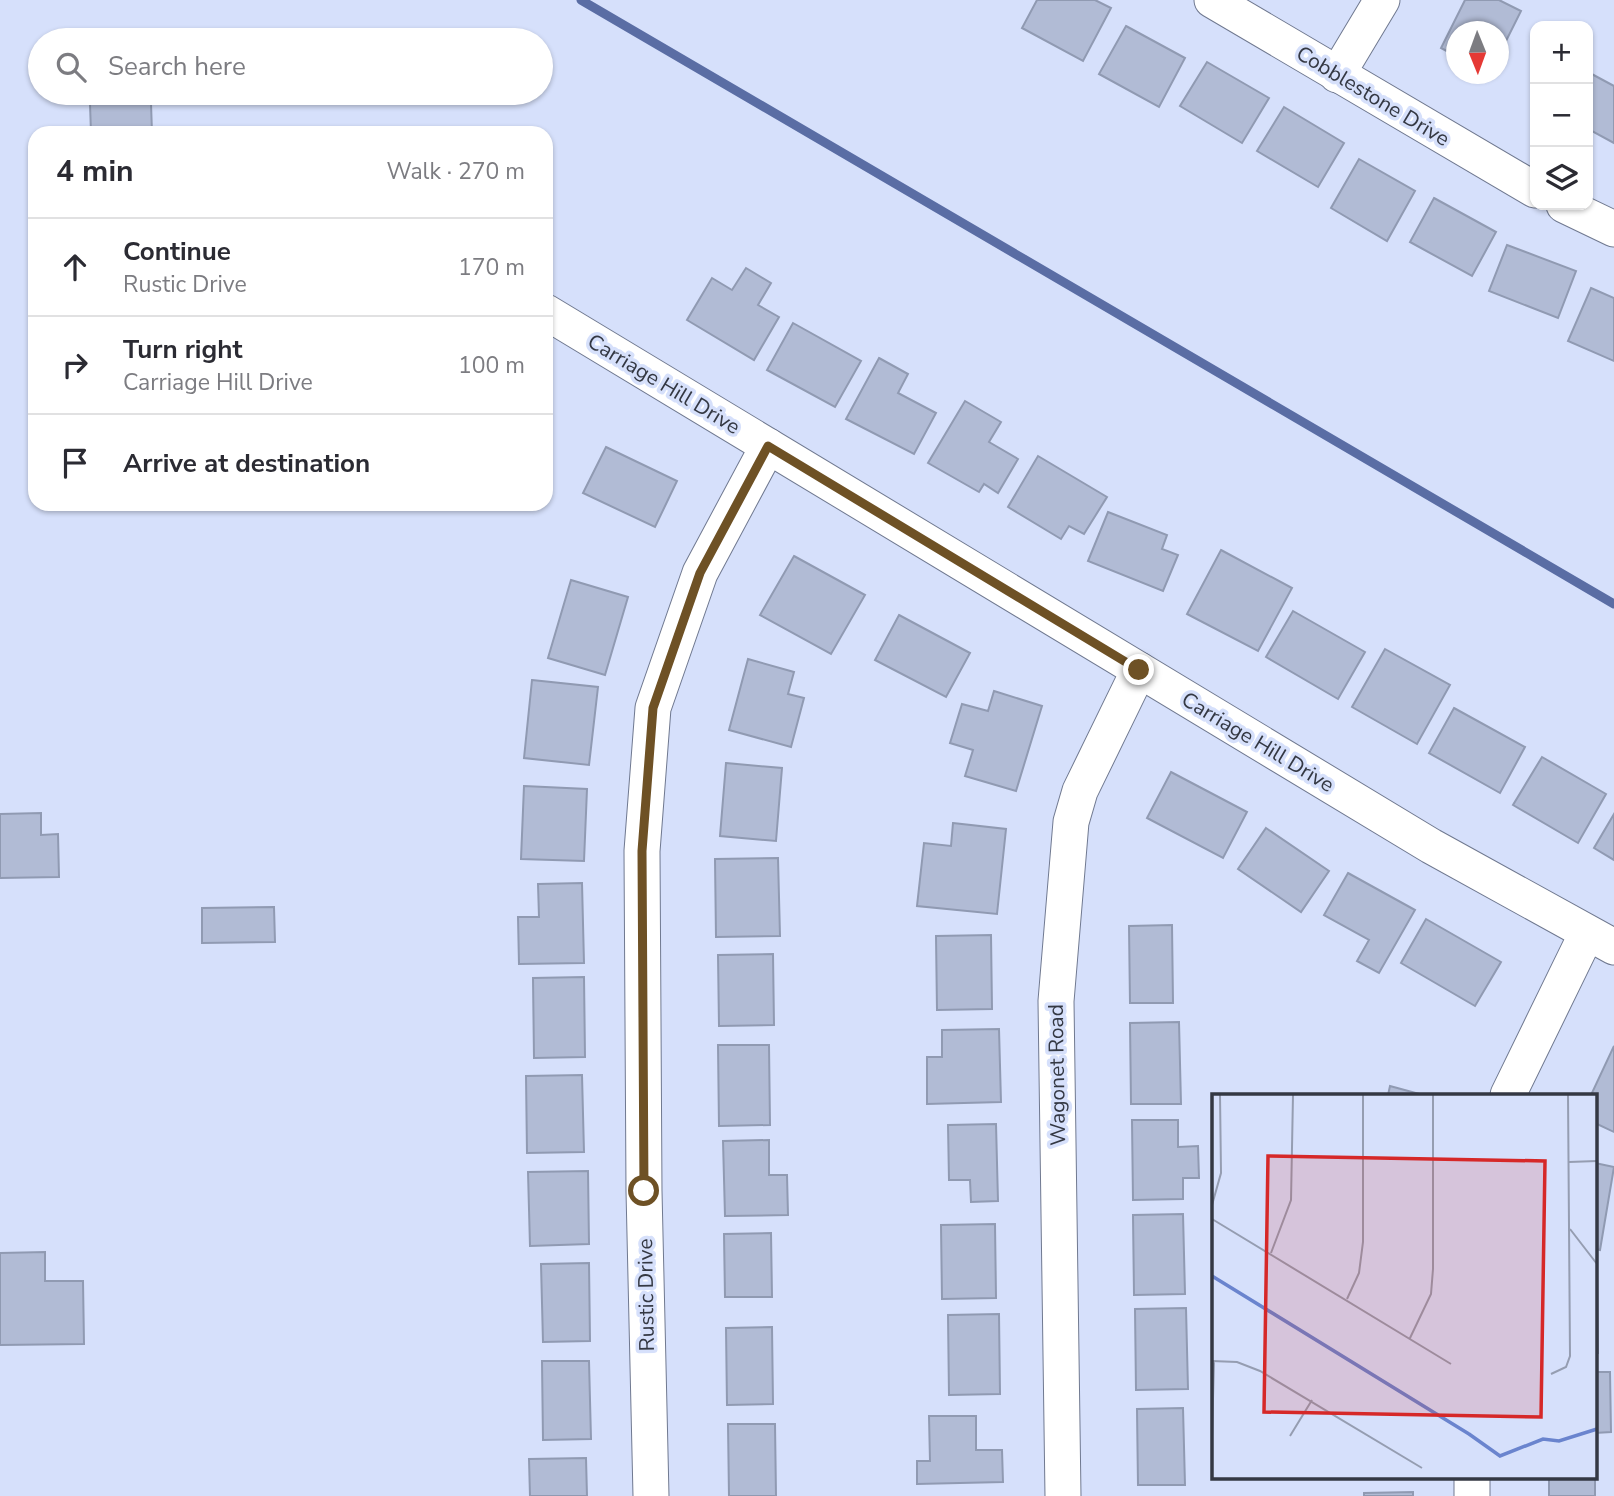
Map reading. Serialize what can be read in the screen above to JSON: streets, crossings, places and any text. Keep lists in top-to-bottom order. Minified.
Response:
{"streets":{"street":["Cobblestone Drive","Carriage Hill Drive","Wagonet Road","Rustic Drive"]},"crossings":[["Carriage Hill Drive","Wagonet Road"],["Carriage Hill Drive","Rustic Drive"]],"north":"bottom","page":{"map_buttons":["+","−"],"search":"Search here","heading":["4 min","Walk · 270 m"],"list":[["Continue","Rustic Drive","170 m"],["Turn right","Carriage Hill Drive","100 m"],"Arrive at destination"]}}
